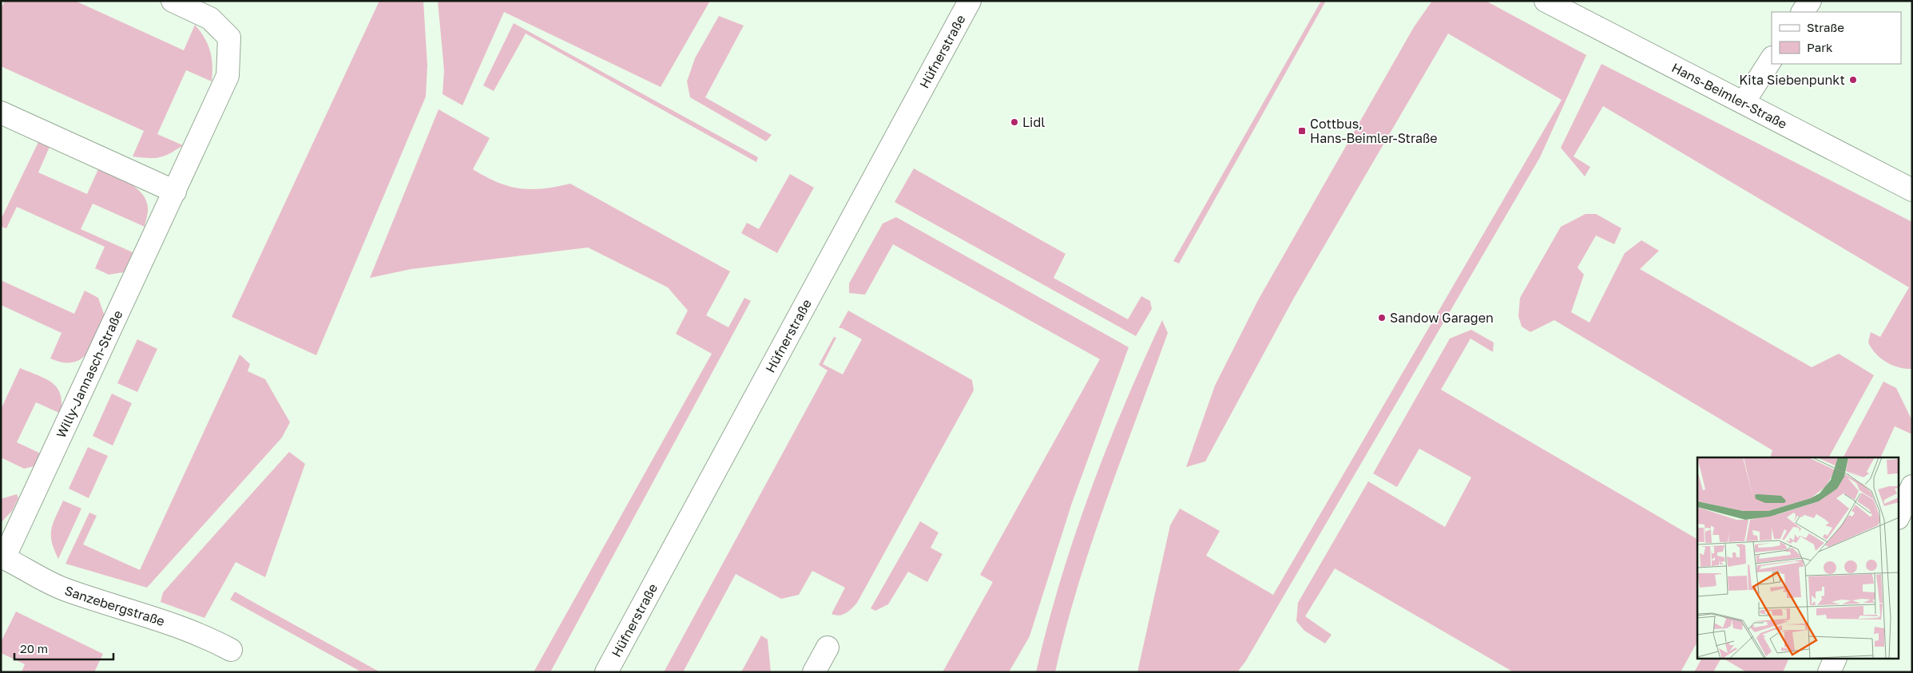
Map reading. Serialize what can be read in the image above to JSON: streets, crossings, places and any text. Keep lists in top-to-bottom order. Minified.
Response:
{"streets":{"street":["Hüfnerstraße","Hans-Beimler-Straße","Willy-Jannasch-Straße","Sanzebergstraße"]},"crossings":[["Willy-Jannasch-Straße","Sanzebergstraße"]],"places":{"other":["Kita Siebenpunkt","Lidl","Sandow Garagen"],"transit":["Cottbus, Hans-Beimler-Straße"]},"legend":["Straße","Park"],"scale_bar":"20 m"}
